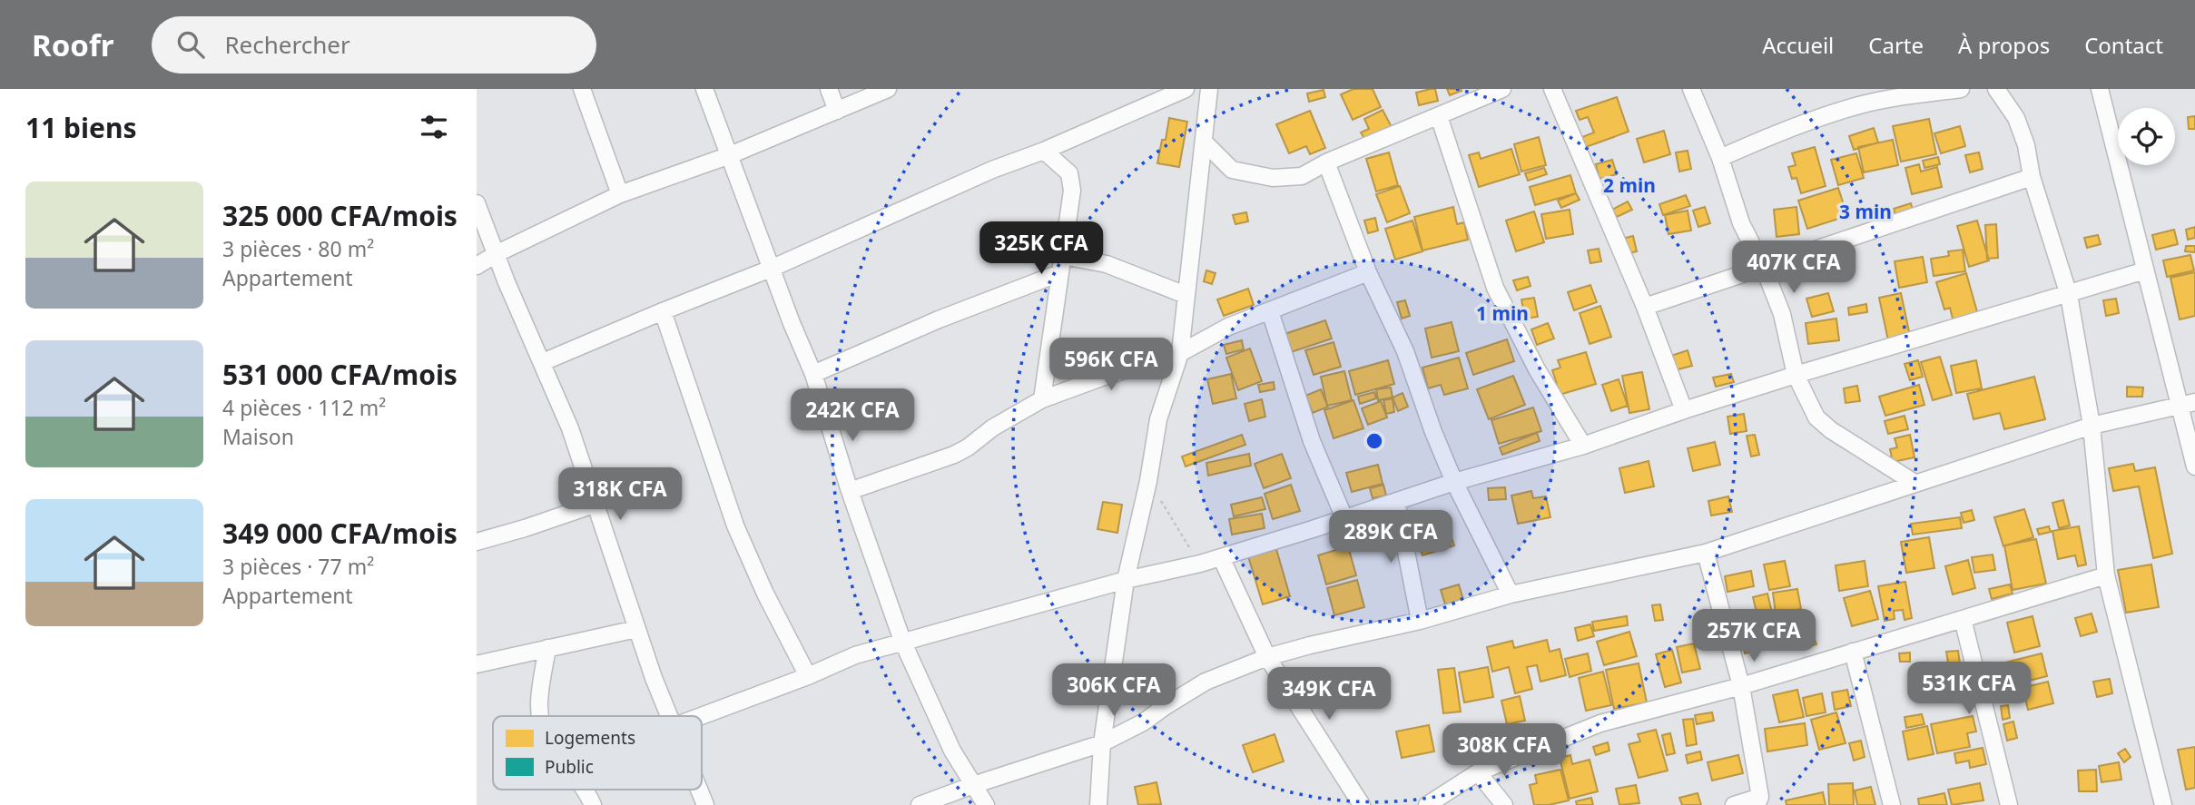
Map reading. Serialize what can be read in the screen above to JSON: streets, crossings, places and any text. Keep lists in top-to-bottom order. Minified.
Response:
{"legend":["Logements","Public"],"page":{"header":"Roofr","search":"Rechercher","nav":["Accueil","Carte","À propos","Contact"],"heading":"11 biens","list":[{"name":"325 000 CFA/mois","note":"3 pièces · 80 m² · Appartement"},{"name":"531 000 CFA/mois","note":"4 pièces · 112 m² · Maison"},{"name":"349 000 CFA/mois","note":"3 pièces · 77 m² · Appartement"}],"price":["325K CFA","407K CFA","596K CFA","242K CFA","318K CFA","289K CFA","257K CFA","531K CFA","306K CFA","349K CFA","308K CFA"]},"rings":["2 min","3 min","1 min"]}
